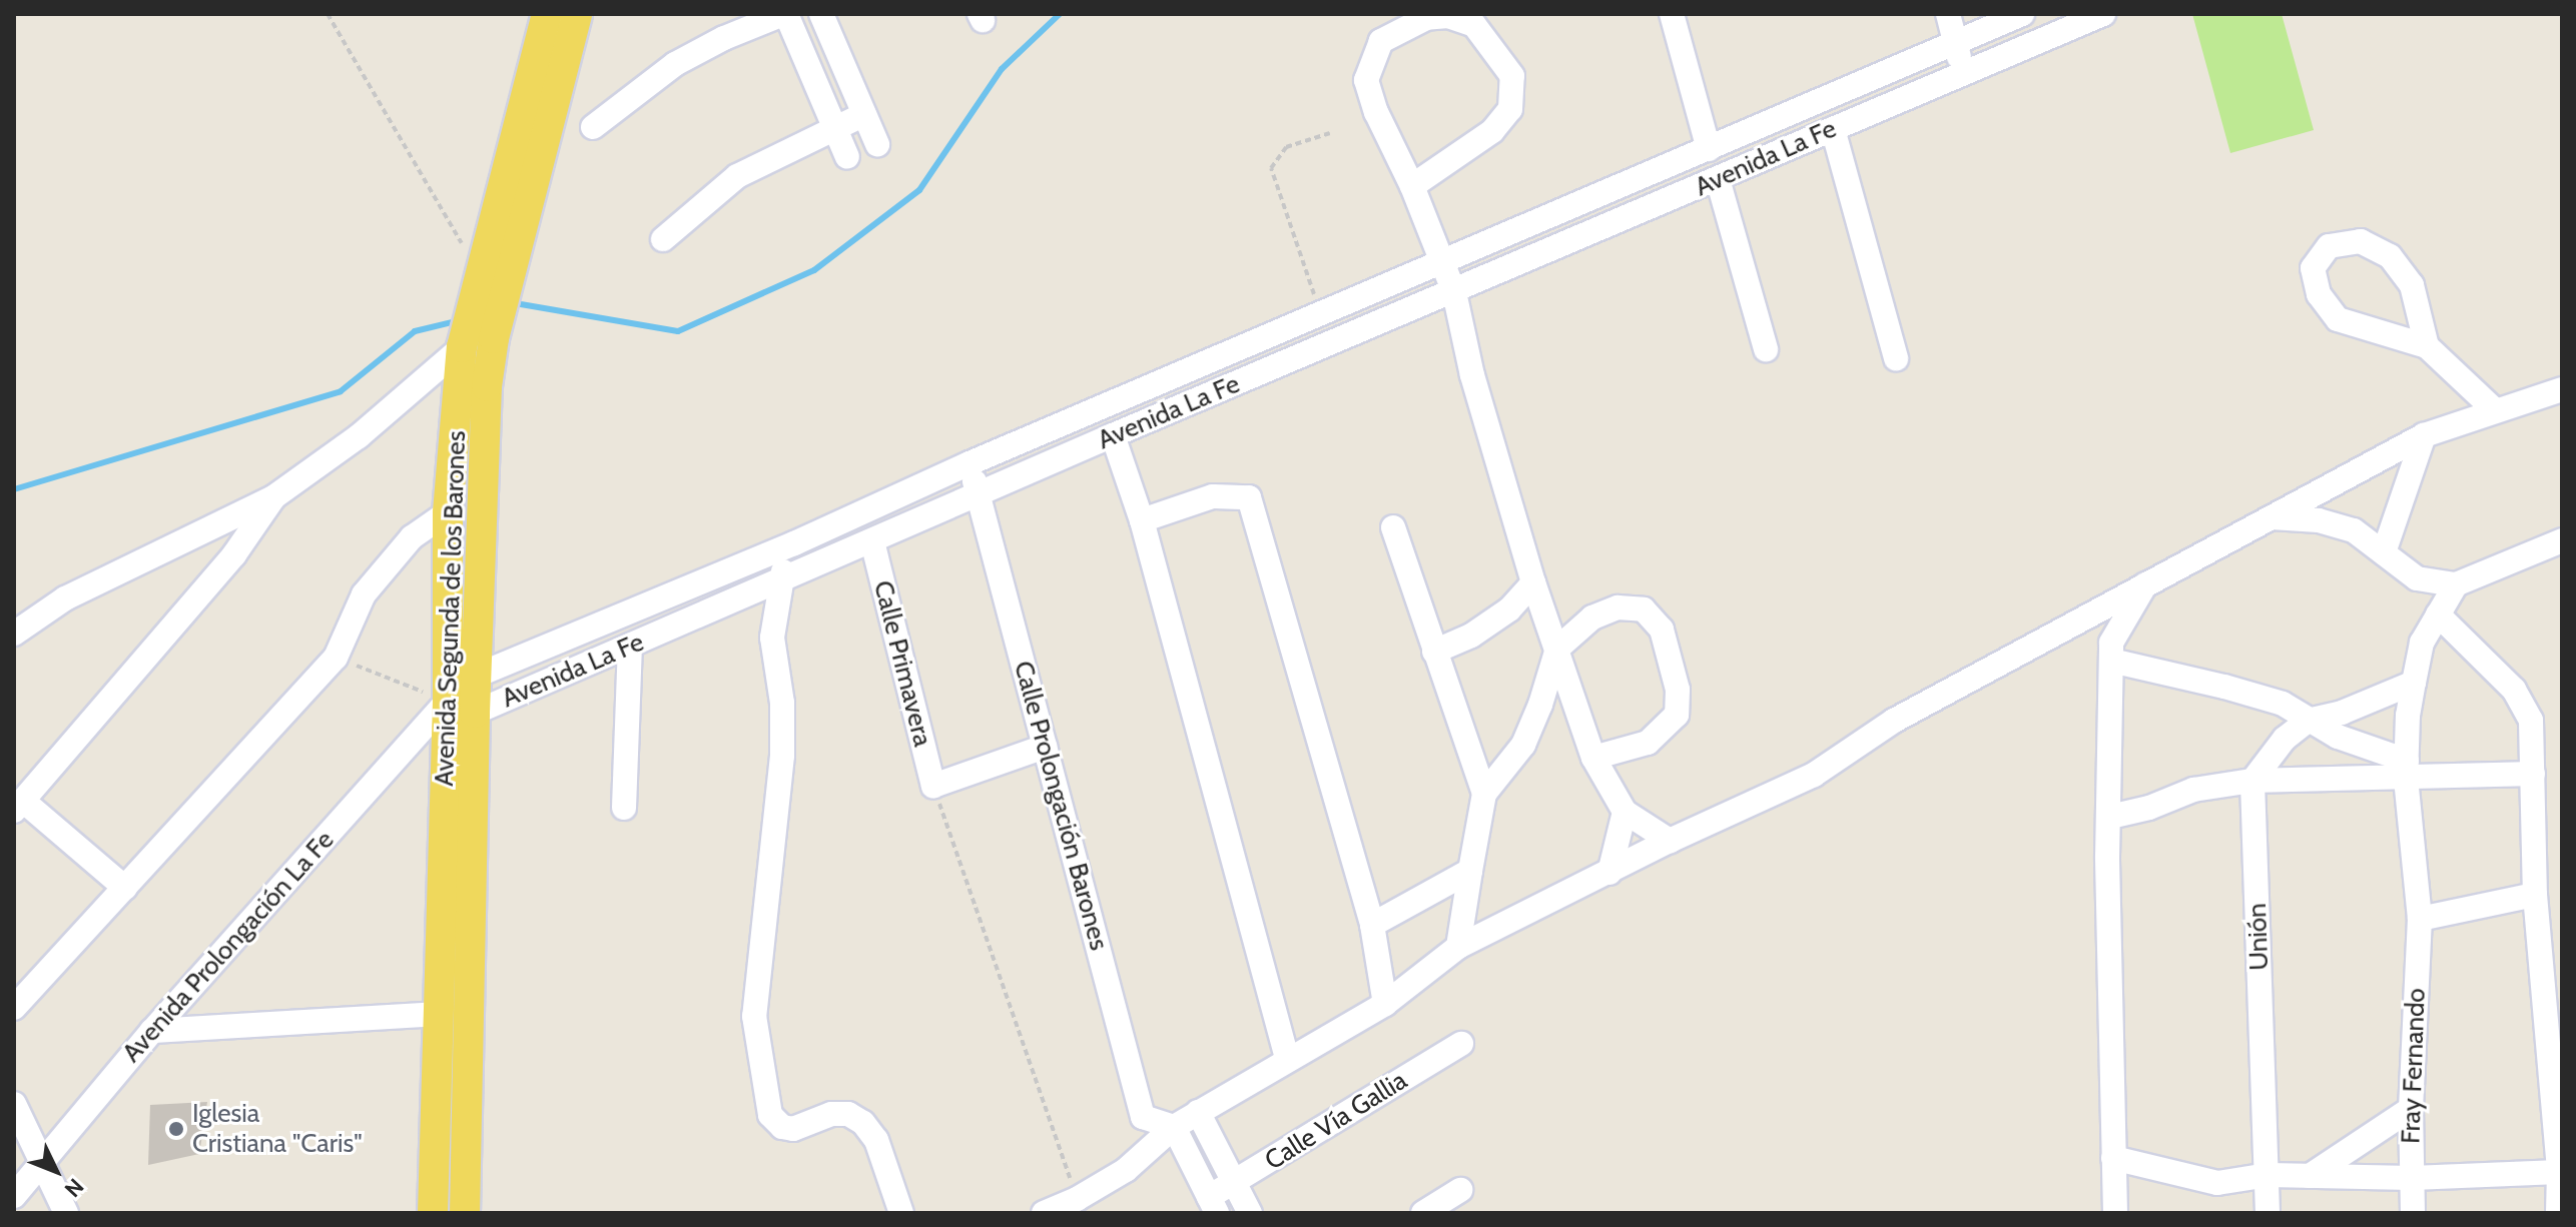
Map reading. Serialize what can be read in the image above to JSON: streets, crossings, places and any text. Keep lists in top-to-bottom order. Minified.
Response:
{"streets":{"main road":["Avenida Segunda de los Barones"],"street":["Avenida La Fe","Calle Primavera","Calle Prolongación Barones","Unión","Avenida Prolongación La Fe","Fray Fernando","Calle Vía Gallia"]},"crossings":[["Avenida La Fe","Avenida Segunda de los Barones"],["Avenida La Fe","Calle Primavera"],["Avenida La Fe","Calle Prolongación Barones"],["Avenida La Fe","Avenida Prolongación La Fe"],["Avenida Segunda de los Barones","Avenida Prolongación La Fe"]],"places":["Iglesia Cristiana \"Caris\""],"north":"bottom right"}
